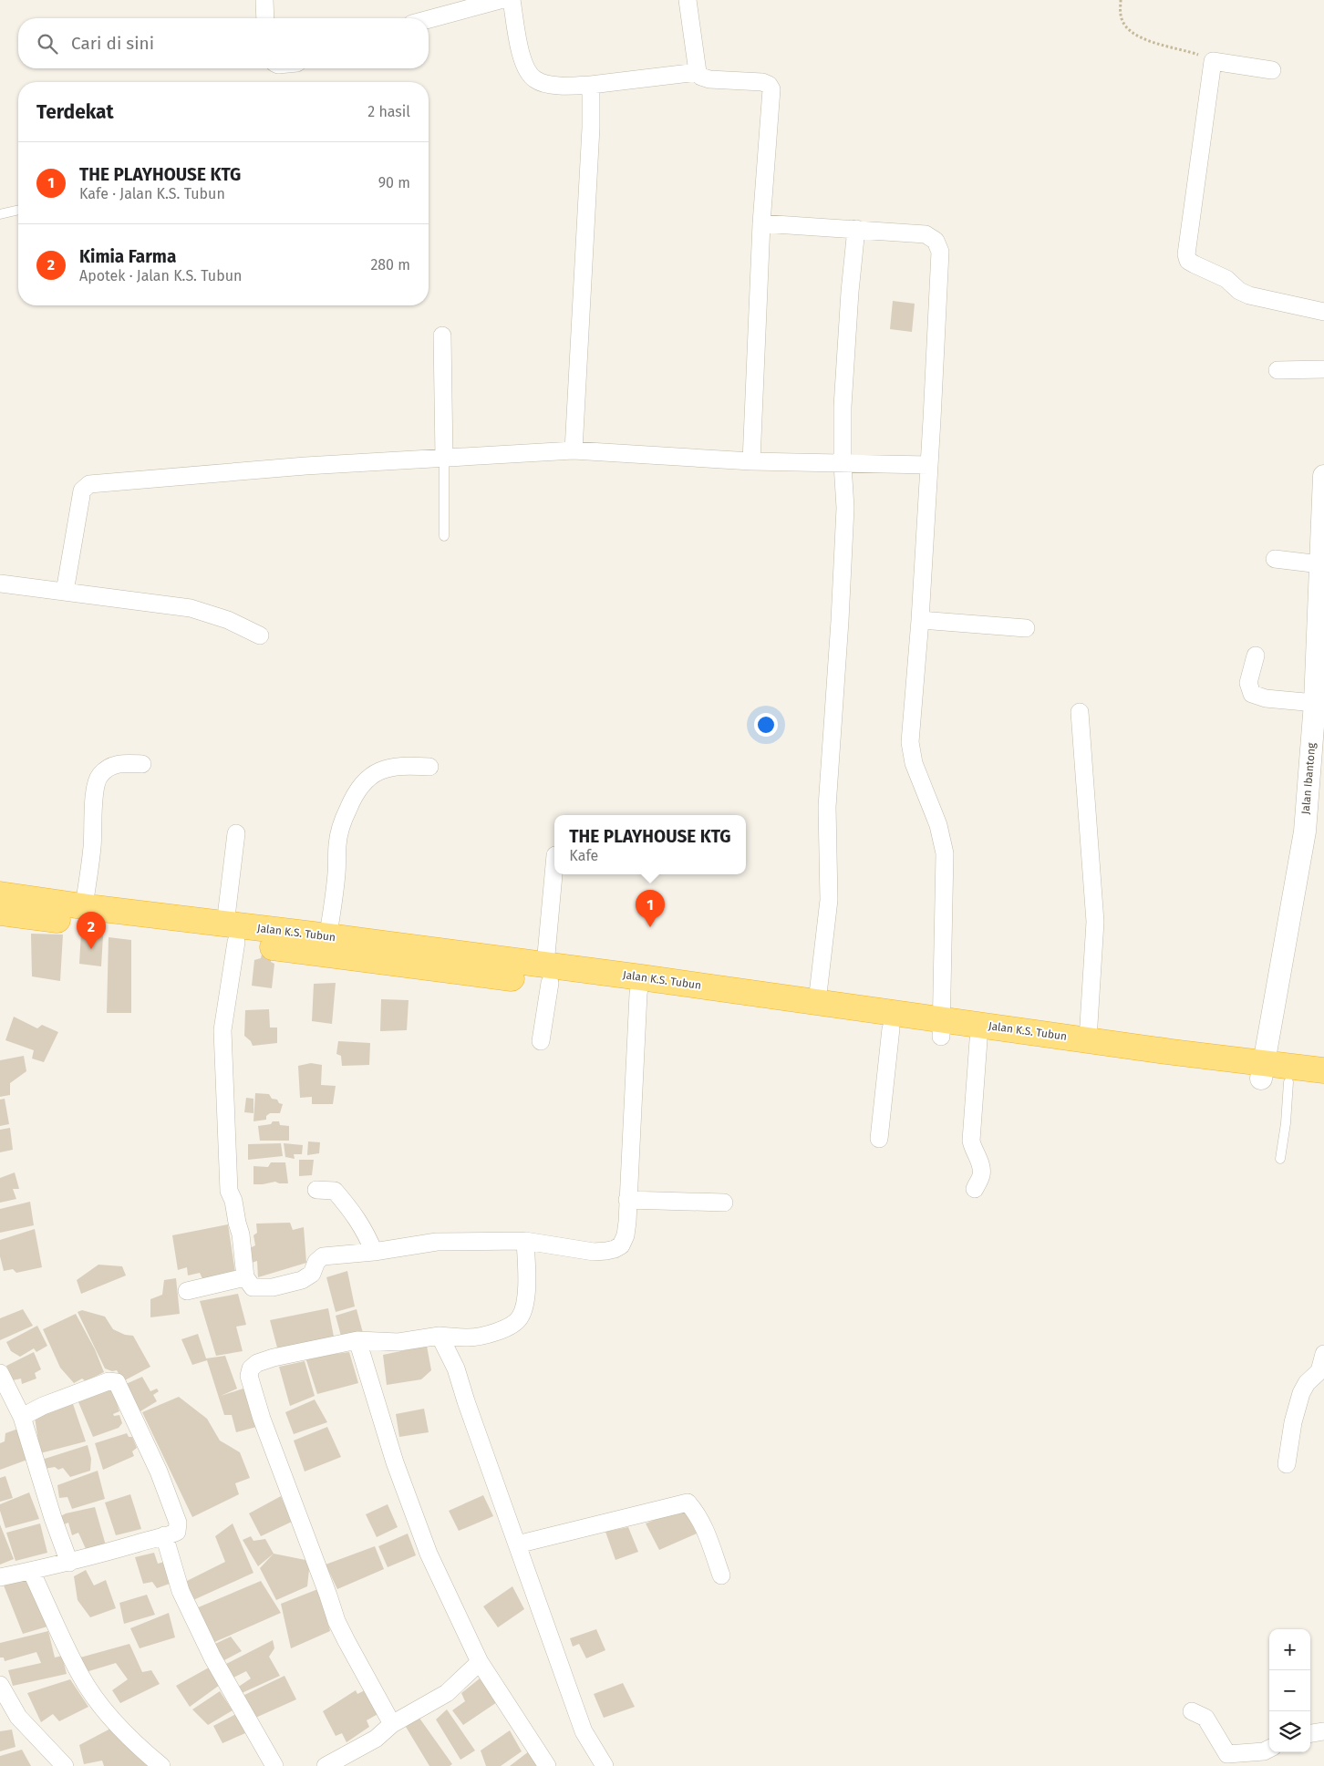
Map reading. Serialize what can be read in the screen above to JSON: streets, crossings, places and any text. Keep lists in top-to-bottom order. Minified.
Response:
{"streets":{"highway":["Jalan K.S. Tubun"],"street":["Jalan Ibantong"]},"crossings":[["Jalan Ibantong","Jalan K.S. Tubun"]],"page":{"search":"Cari di sini","heading":["Terdekat","2 hasil"],"list":[{"mark":"1","name":"THE PLAYHOUSE KTG","note":"Kafe · Jalan K.S. Tubun","value":"90 m"},{"mark":"2","name":"Kimia Farma","note":"Apotek · Jalan K.S. Tubun","value":"280 m"}],"popup":["THE PLAYHOUSE KTG","Kafe"],"pins":["1","2"],"map_buttons":["+","−"]}}
